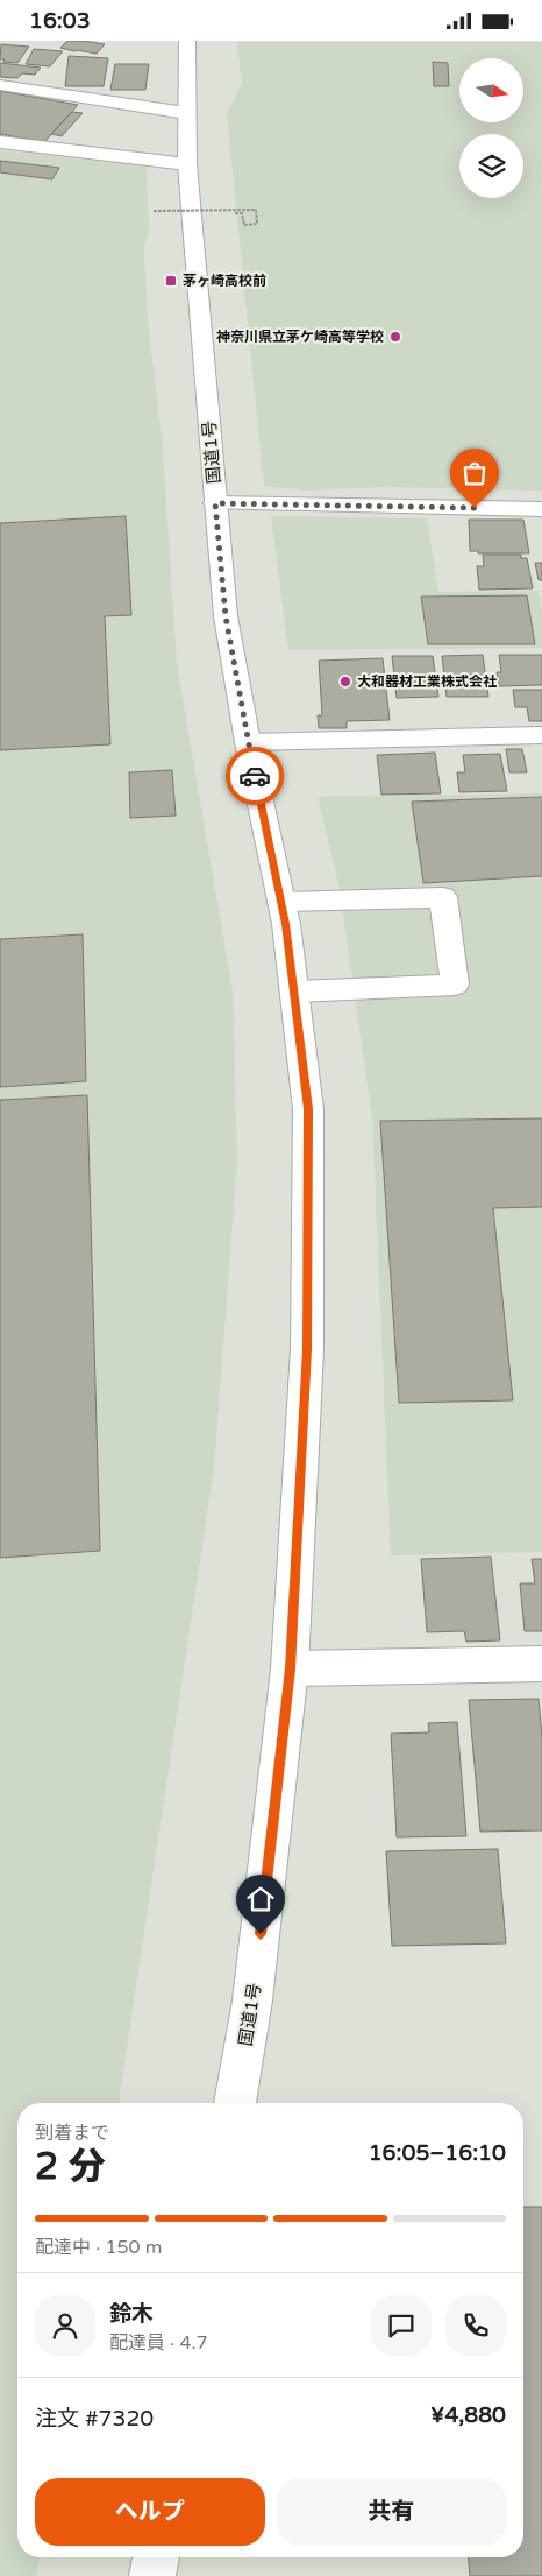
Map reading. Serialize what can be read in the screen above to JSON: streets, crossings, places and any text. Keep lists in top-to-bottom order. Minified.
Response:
{"streets":{"main road":["国道1号"]},"places":{"transit":["茅ヶ崎高校前"],"other":["神奈川県立茅ケ崎高等学校","大和器材工業株式会社"]},"north":"right","page":{"status":"16:03","heading":["2 分","到着まで","16:05–16:10"],"panel":["鈴木","配達員 · 4.7","注文 #7320","¥4,880"],"bar":"配達中 · 150 m","buttons":["ヘルプ","共有"]}}
